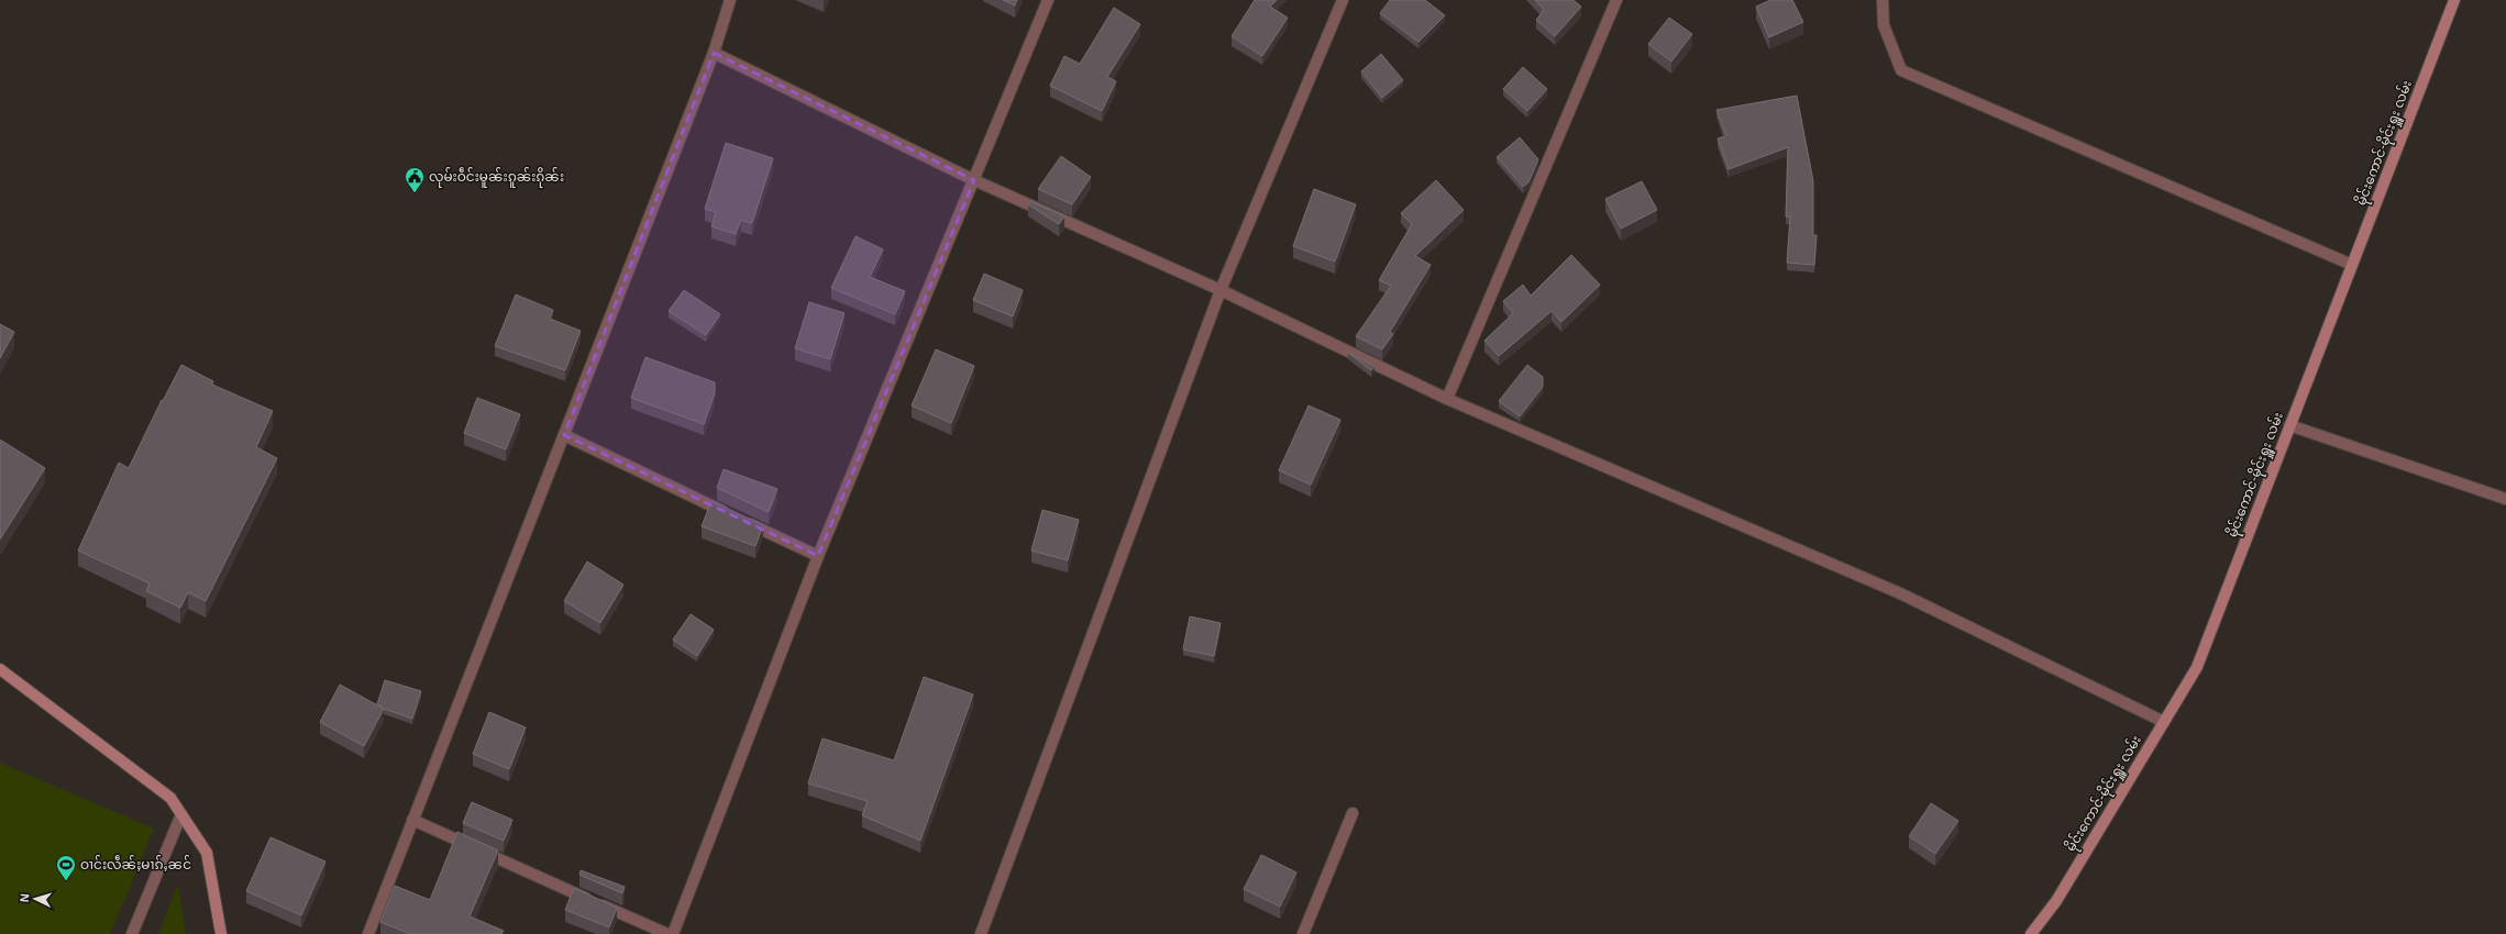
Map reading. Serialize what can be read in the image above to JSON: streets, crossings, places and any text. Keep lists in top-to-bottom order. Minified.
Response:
{"streets":{"main road":["မိုင်းကောင်-မိုင်းရှူး လမ်း"]},"places":{"public building":["လုမ်းဝဵင်းမူၼ်းၵူၼ်းၵိုၼ်း"],"sports":["ဝၢင်းလဵၼ်ႈမၢၵ်ႇၼင်"]},"north":"left"}
